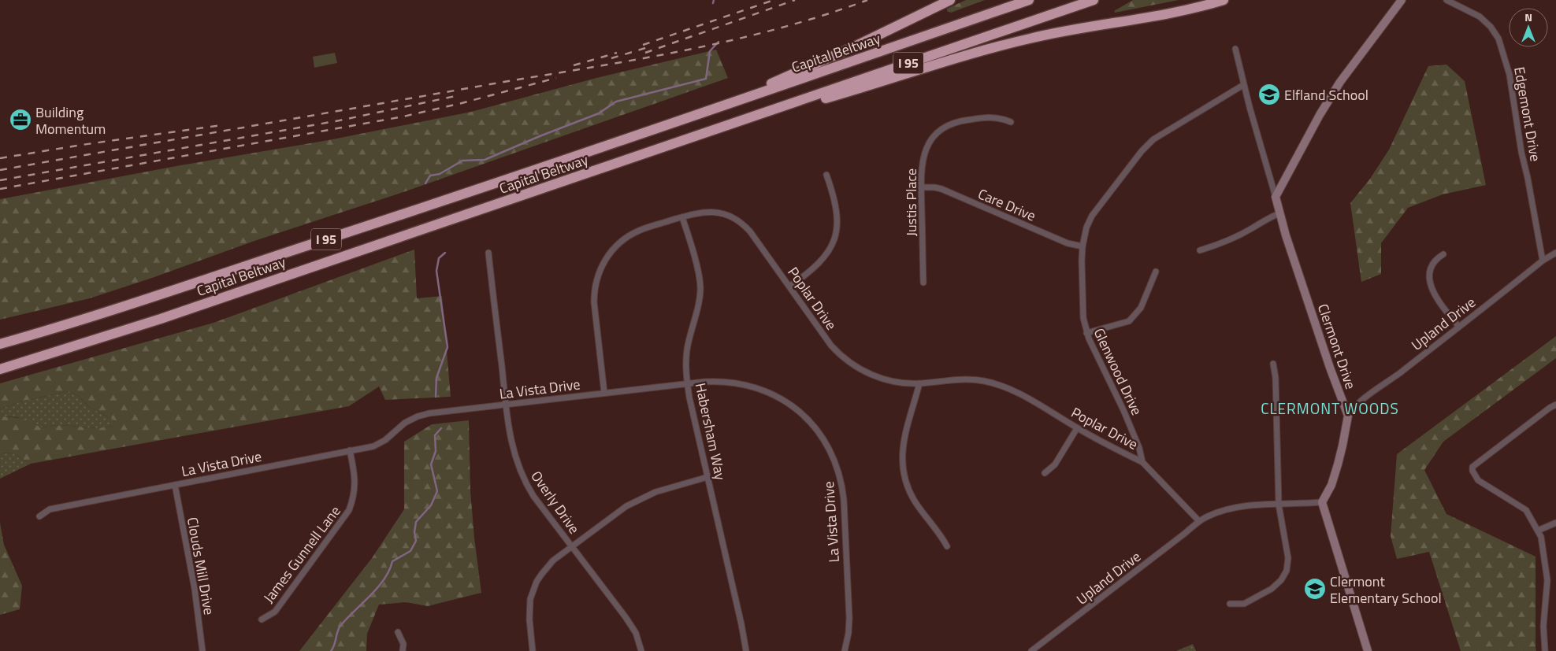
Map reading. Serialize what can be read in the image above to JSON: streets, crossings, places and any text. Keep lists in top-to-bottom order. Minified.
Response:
{"streets":{"highway":["Capital Beltway","I 95"],"street":["Edgemont Drive","Justis Place","Care Drive","Poplar Drive","Upland Drive","Clermont Drive","Glenwood Drive","La Vista Drive","Habersham Way","Overly Drive","James Gunnell Lane","Clouds Mill Drive"]},"crossings":[["Edgemont Drive","Upland Drive"],["Justis Place","Care Drive"],["Care Drive","Glenwood Drive"],["Poplar Drive","Glenwood Drive"],["Poplar Drive","La Vista Drive"],["Poplar Drive","Habersham Way"],["Upland Drive","Clermont Drive"],["Upland Drive","Glenwood Drive"],["Clermont Drive","Glenwood Drive"],["La Vista Drive","Habersham Way"],["La Vista Drive","Overly Drive"],["La Vista Drive","James Gunnell Lane"],["La Vista Drive","Clouds Mill Drive"]],"districts":["CLERMONT WOODS"],"places":{"school or university":["Elfland School","Clermont Elementary School"],"office":["Building Momentum"]},"north":"top"}
